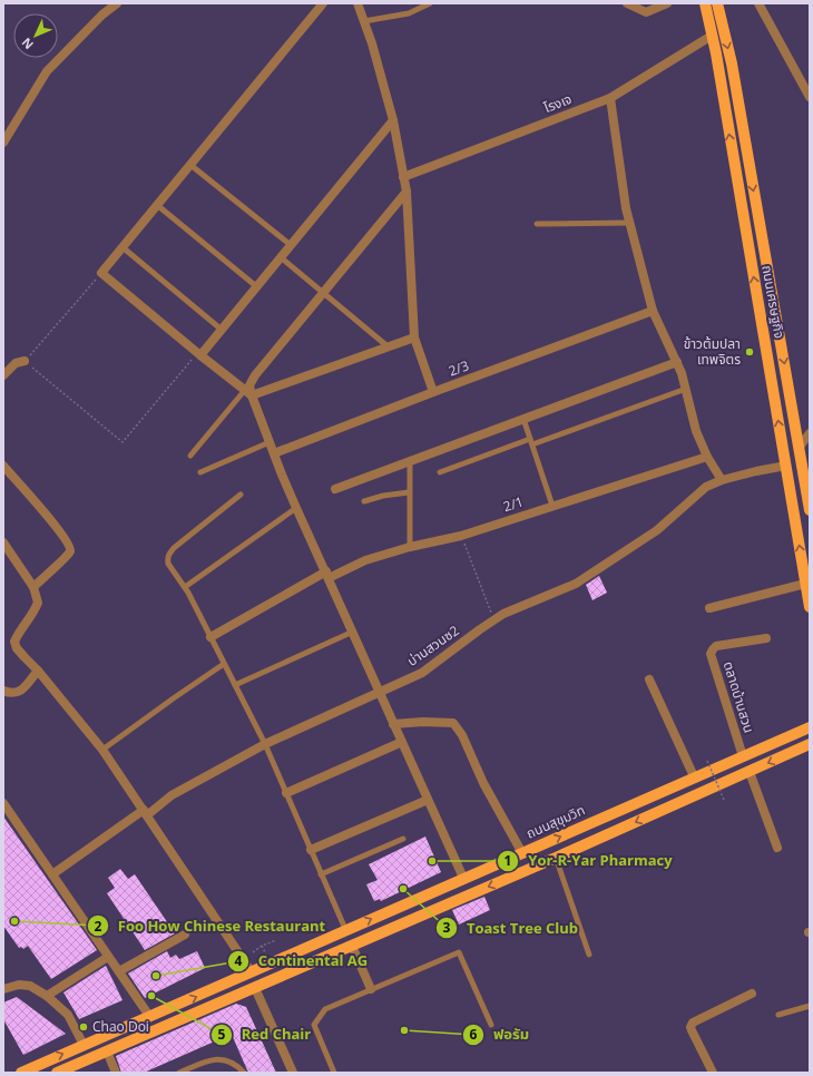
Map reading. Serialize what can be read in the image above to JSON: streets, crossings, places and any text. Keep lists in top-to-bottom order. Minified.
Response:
{"streets":{"main road":["ถนนเศรษฐกิจ","ถนนสุขุมวิท"],"street":["โรงเจ","2/3","2/1","บ่านสวนซ2","ตลาดบ้านสวน"]},"crossings":[["โรงเจ","ถนนเศรษฐกิจ"],["ถนนเศรษฐกิจ","บ่านสวนซ2"],["ตลาดบ้านสวน","ถนนสุขุมวิท"]],"places":["ข้าวต้มปลา เทพจิตร","Yor-R-Yar Pharmacy","Toast Tree Club","Foo How Chinese Restaurant","Continental AG","Red Chair","Chao Doi","ฟอรัม"],"north":"bottom left"}
